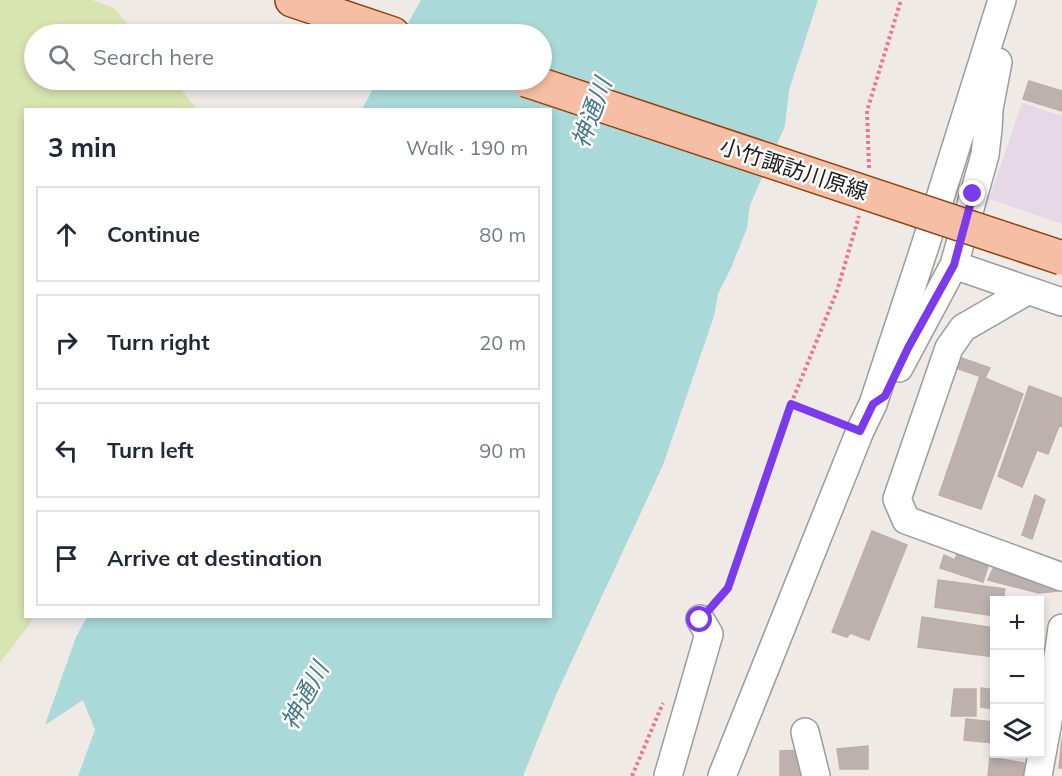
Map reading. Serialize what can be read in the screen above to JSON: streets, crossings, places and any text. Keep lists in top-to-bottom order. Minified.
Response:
{"streets":{"main road":["小竹諏訪川原線"]},"water":["神通川"],"page":{"search":"Search here","heading":["3 min","Walk · 190 m"],"list":[["Continue","80 m"],["Turn right","20 m"],["Turn left","90 m"],"Arrive at destination"],"map_buttons":["+","−"]}}
